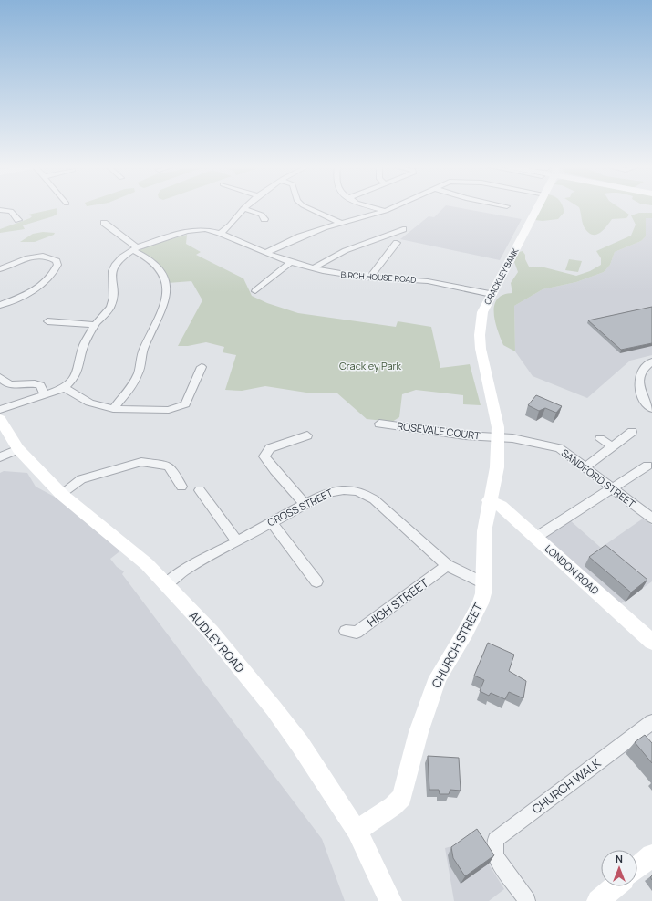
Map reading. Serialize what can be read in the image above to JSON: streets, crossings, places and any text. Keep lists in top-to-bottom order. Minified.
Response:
{"streets":{"street":["CRACKLEY BANK","BIRCH HOUSE ROAD","ROSEVALE COURT","SANDFORD STREET","CROSS STREET","LONDON ROAD","HIGH STREET","AUDLEY ROAD","CHURCH STREET","CHURCH WALK"]},"crossings":[["CRACKLEY BANK","BIRCH HOUSE ROAD"],["CRACKLEY BANK","ROSEVALE COURT"],["CRACKLEY BANK","SANDFORD STREET"],["CRACKLEY BANK","LONDON ROAD"],["CRACKLEY BANK","CHURCH STREET"],["ROSEVALE COURT","SANDFORD STREET"],["CROSS STREET","HIGH STREET"],["CROSS STREET","AUDLEY ROAD"],["CROSS STREET","CHURCH STREET"],["LONDON ROAD","CHURCH STREET"],["AUDLEY ROAD","CHURCH STREET"]],"parks":["Crackley Park"],"north":"top"}
